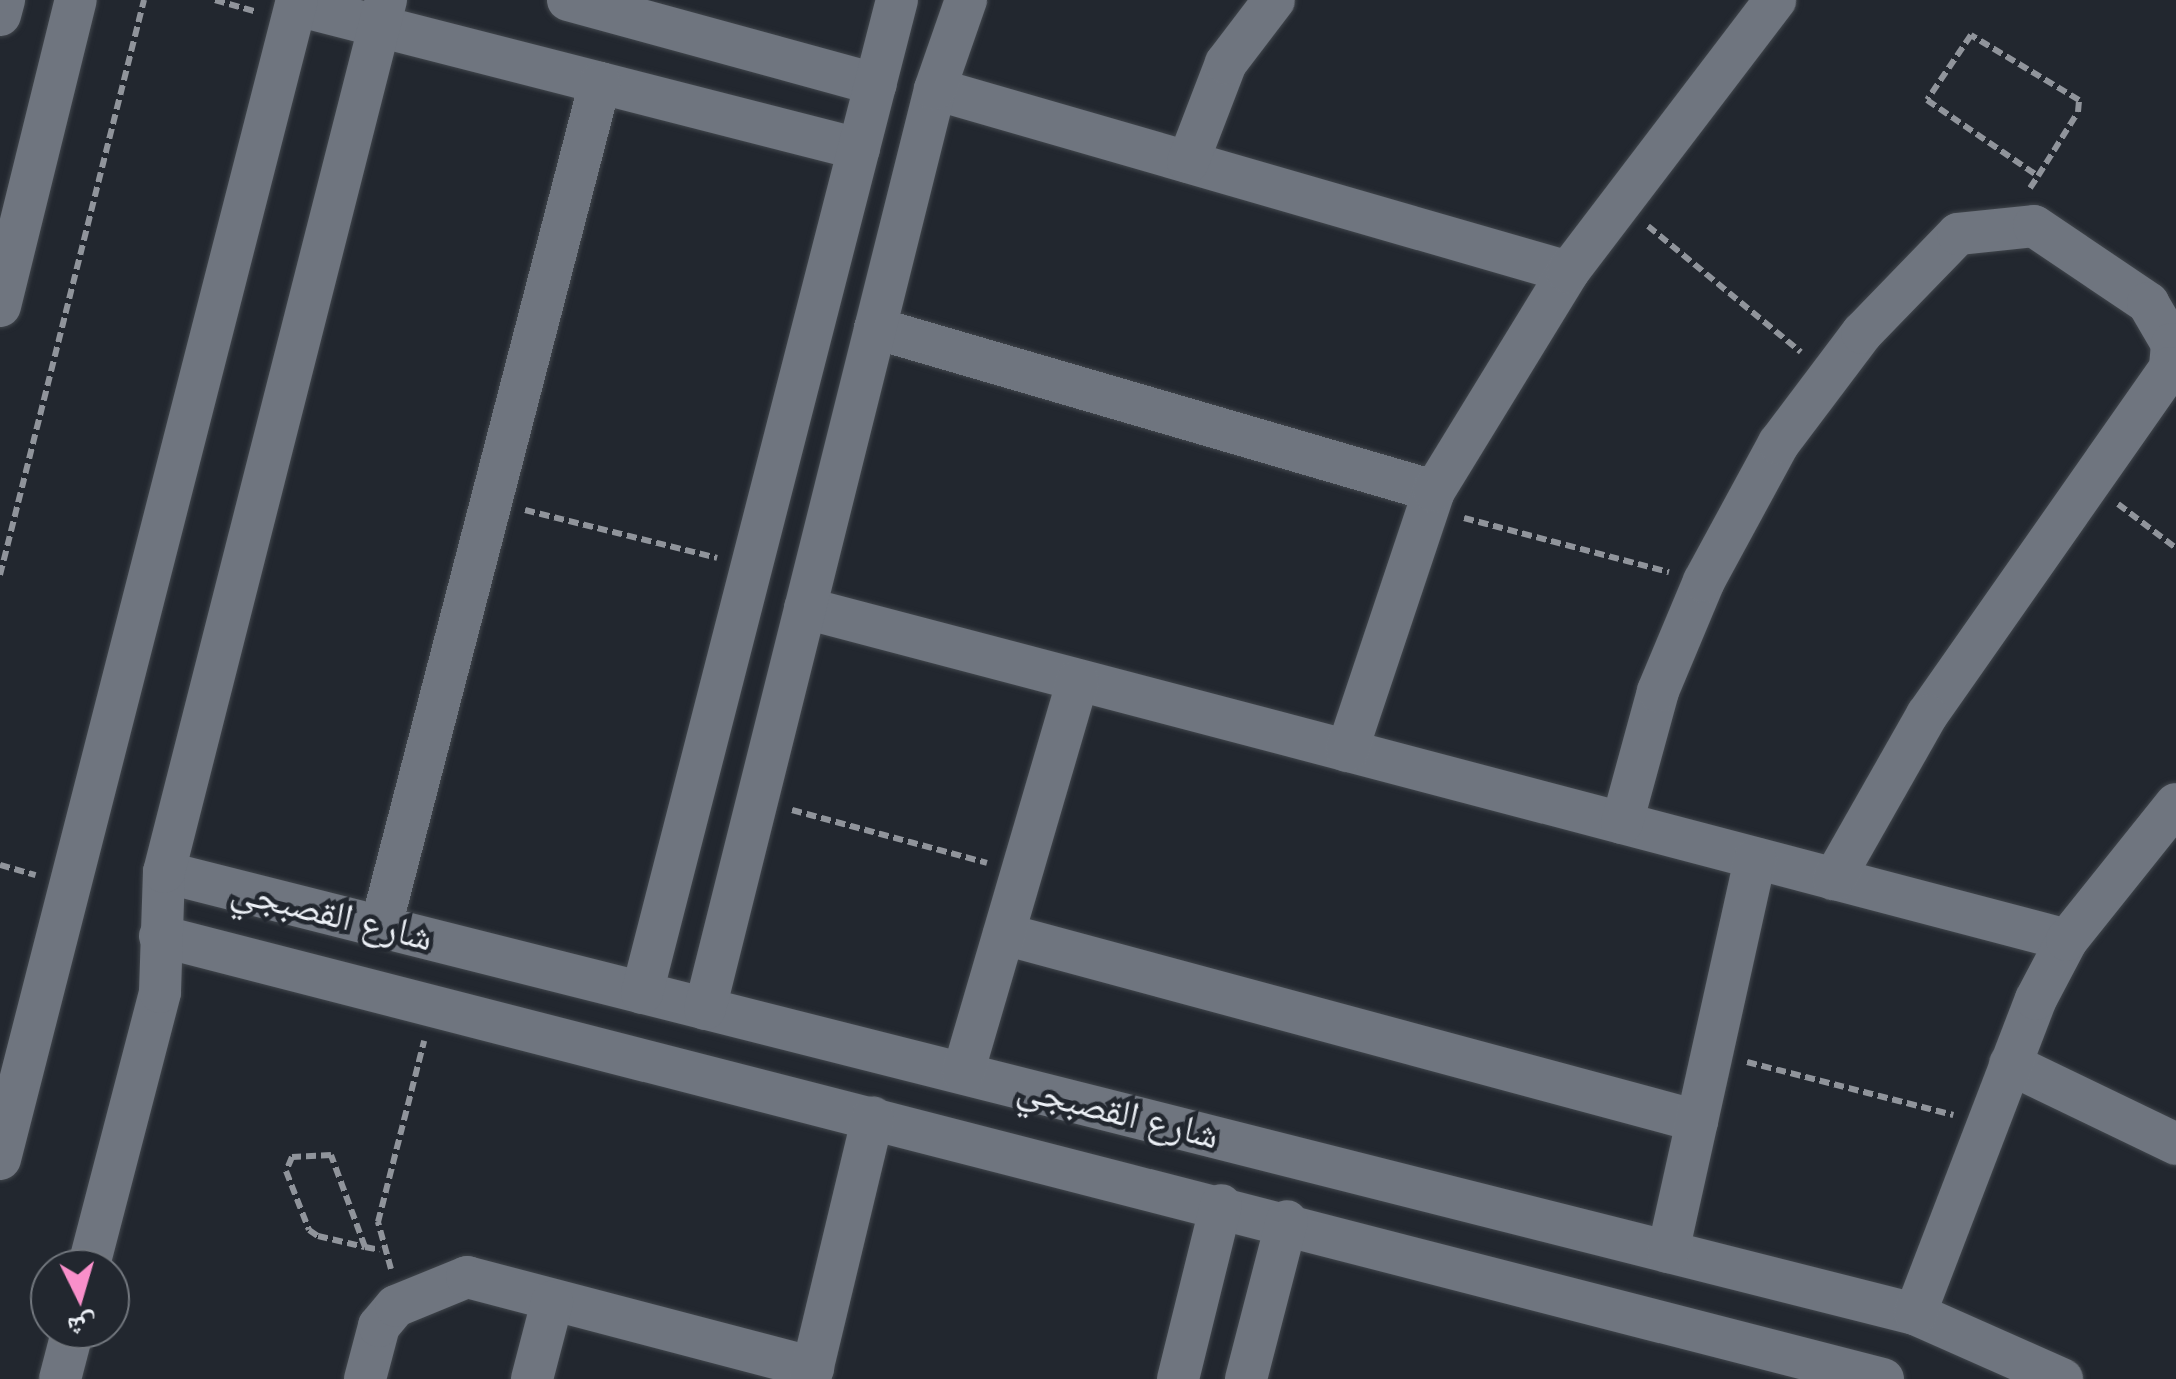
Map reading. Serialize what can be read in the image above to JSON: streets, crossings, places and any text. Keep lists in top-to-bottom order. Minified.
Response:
{"streets":{"street":["شارع القصبجي"]},"north":"bottom"}
